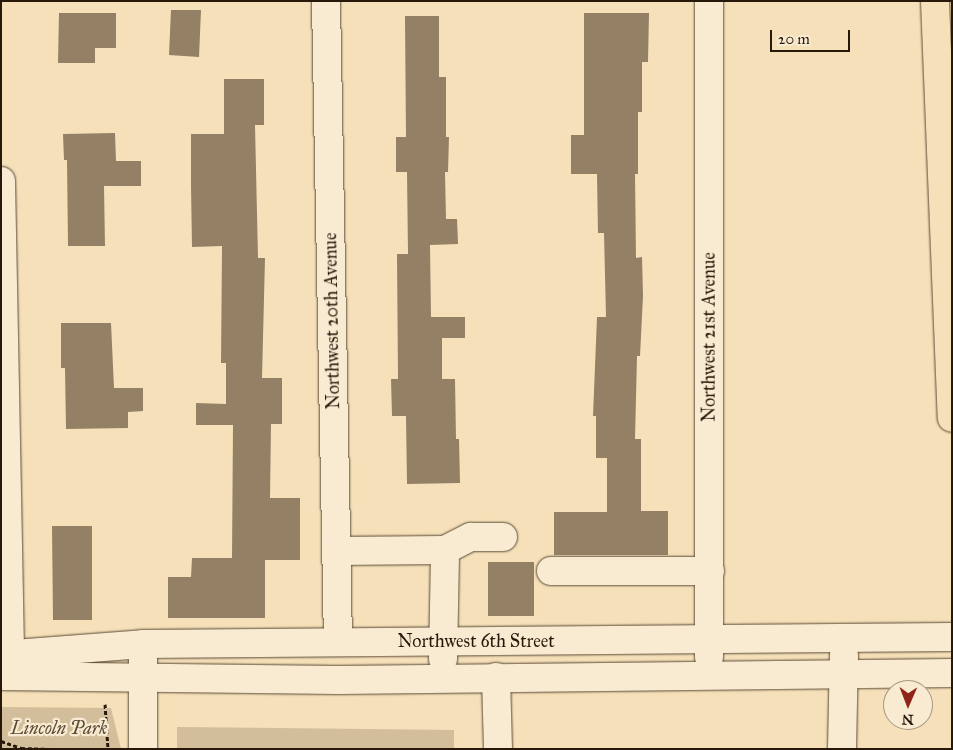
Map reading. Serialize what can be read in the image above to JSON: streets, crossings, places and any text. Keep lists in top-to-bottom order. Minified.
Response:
{"streets":{"street":["Northwest 20th Avenue","Northwest 21st Avenue","Northwest 6th Street"]},"crossings":[["Northwest 20th Avenue","Northwest 6th Street"],["Northwest 21st Avenue","Northwest 6th Street"]],"parks":["Lincoln Park"],"scale_bar":"20 m","north":"bottom"}
